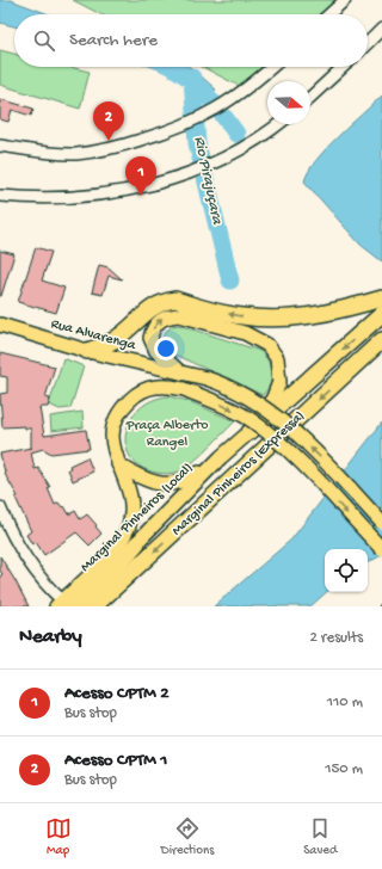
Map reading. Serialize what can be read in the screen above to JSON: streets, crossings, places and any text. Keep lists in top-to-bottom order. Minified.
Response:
{"streets":{"highway":["Marginal Pinheiros (Expressa)"],"main road":["Rua Alvarenga","Marginal Pinheiros (Local)"]},"crossings":[["Rua Alvarenga","Marginal Pinheiros (Local)"]],"one_way":["Rua Alvarenga"],"water":["Rio Pirajuçara"],"parks":["Praça Alberto Rangel"],"north":"right","page":{"search":"Search here","pins":["2","1"],"heading":["Nearby","2 results"],"list":[{"mark":"1","name":"Acesso CPTM 2","note":"Bus stop","value":"110 m"},{"mark":"2","name":"Acesso CPTM 1","note":"Bus stop","value":"150 m"}],"nav":["Map","Directions","Saved"]}}
